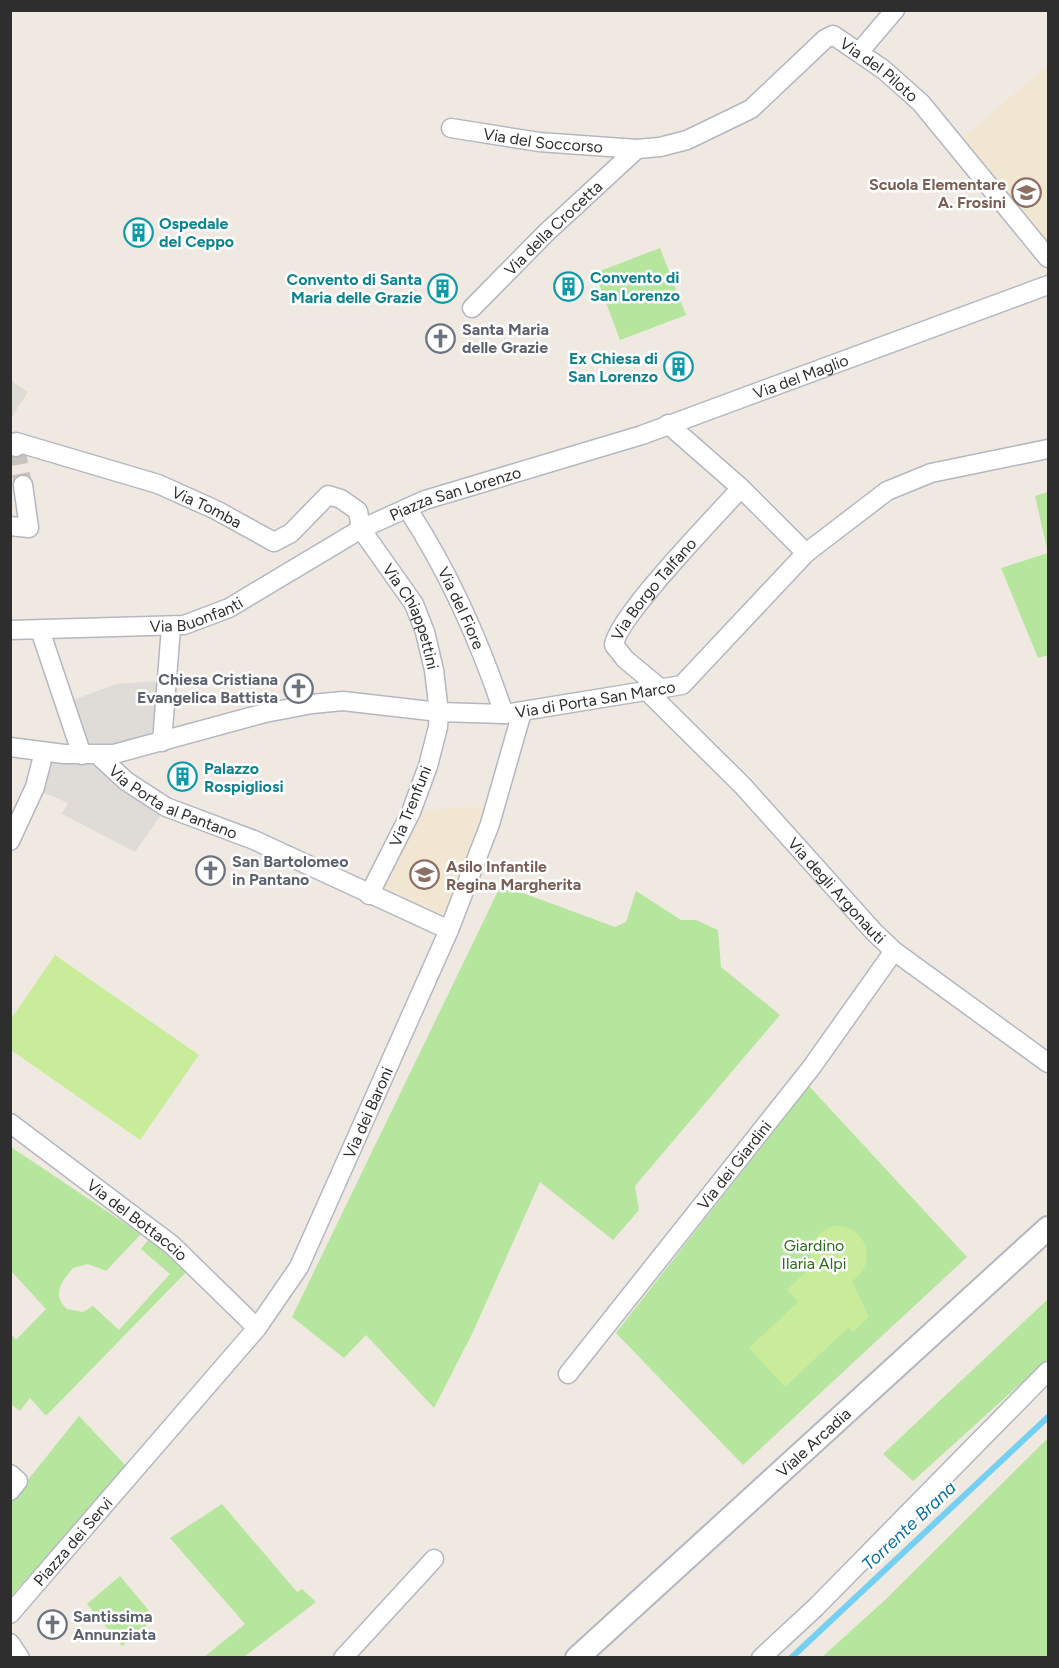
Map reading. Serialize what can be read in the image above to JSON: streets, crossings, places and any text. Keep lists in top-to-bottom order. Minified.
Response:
{"streets":{"street":["Via del Piloto","Via del Soccorso","Via della Crocetta","Via del Maglio","Piazza San Lorenzo","Via Tomba","Via Borgo Talfano","Via del Fiore","Via Buonfanti","Via Chiappettini","Via di Porta San Marco","Via Porta al Pantano","Via Trenfuni","Via degli Argonauti","Via dei Baroni","Via dei Giardini","Via del Bottaccio","Viale Arcadia","Piazza dei Servi"]},"crossings":[["Via del Piloto","Via del Soccorso"],["Via del Piloto","Via della Crocetta"],["Via del Soccorso","Via della Crocetta"],["Via del Maglio","Piazza San Lorenzo"],["Piazza San Lorenzo","Via Tomba"],["Piazza San Lorenzo","Via del Fiore"],["Piazza San Lorenzo","Via Buonfanti"],["Piazza San Lorenzo","Via Chiappettini"],["Via Tomba","Via Buonfanti"],["Via Tomba","Via Chiappettini"],["Via Borgo Talfano","Via di Porta San Marco"],["Via Borgo Talfano","Via degli Argonauti"],["Via del Fiore","Via di Porta San Marco"],["Via del Fiore","Via dei Baroni"],["Via Buonfanti","Via Chiappettini"],["Via Chiappettini","Via di Porta San Marco"],["Via Chiappettini","Via Trenfuni"],["Via di Porta San Marco","Via Porta al Pantano"],["Via di Porta San Marco","Via Trenfuni"],["Via di Porta San Marco","Via degli Argonauti"],["Via di Porta San Marco","Via dei Baroni"],["Via Porta al Pantano","Via Trenfuni"],["Via Porta al Pantano","Via dei Baroni"],["Via degli Argonauti","Via dei Giardini"],["Via dei Baroni","Via del Bottaccio"],["Via dei Baroni","Piazza dei Servi"]],"water":["Torrente Brana"],"parks":["Giardino Ilaria Alpi"],"places":{"school or university":["Scuola Elementare A. Frosini","Asilo Infantile Regina Margherita"],"building":["Ospedale del Ceppo","Convento di San Lorenzo","Convento di Santa Maria delle Grazie","Ex Chiesa di San Lorenzo","Palazzo Rospigliosi"],"church":["Santa Maria delle Grazie","Chiesa Cristiana Evangelica Battista","San Bartolomeo in Pantano","Santissima Annunziata"]}}
